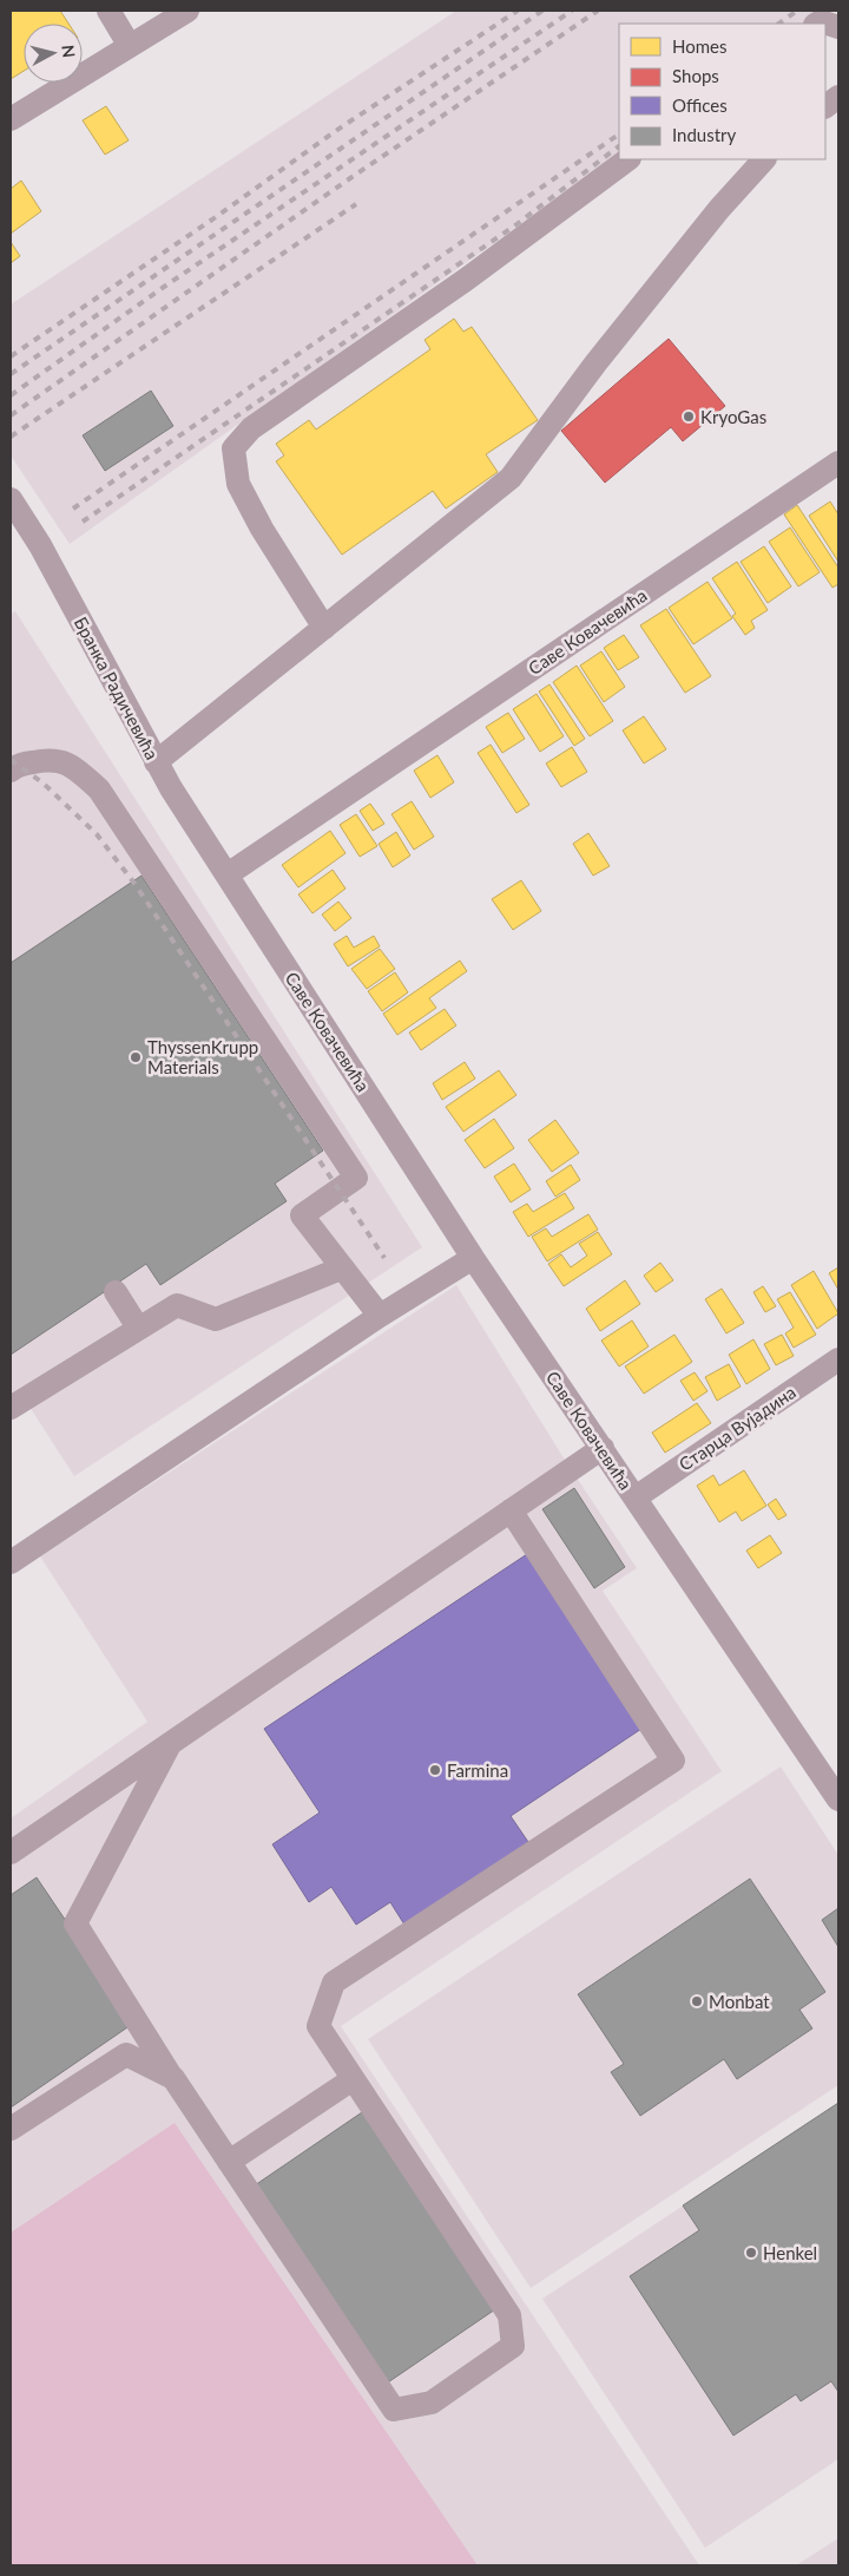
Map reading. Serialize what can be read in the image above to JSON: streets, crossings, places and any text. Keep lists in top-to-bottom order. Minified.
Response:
{"streets":{"street":["Саве Ковачевића","Бранка Радичевића","Старца Вујадина"]},"crossings":[["Саве Ковачевића","Бранка Радичевића"],["Саве Ковачевића","Старца Вујадина"]],"places":["KryoGas","ThyssenKrupp Materials","Farmina","Monbat","Henkel"],"legend":["Homes","Shops","Offices","Industry"],"north":"right"}
